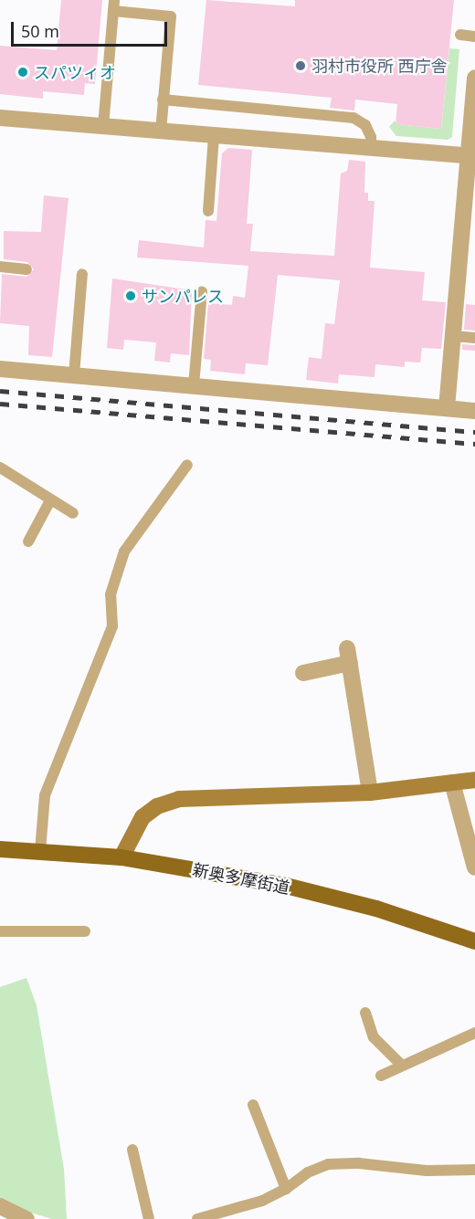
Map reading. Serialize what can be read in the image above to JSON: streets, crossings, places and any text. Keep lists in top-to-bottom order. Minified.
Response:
{"streets":{"main road":["新奥多摩街道"]},"places":["羽村市役所 西庁舎","スパツィオ","サンパレス"],"scale_bar":"50 m"}
